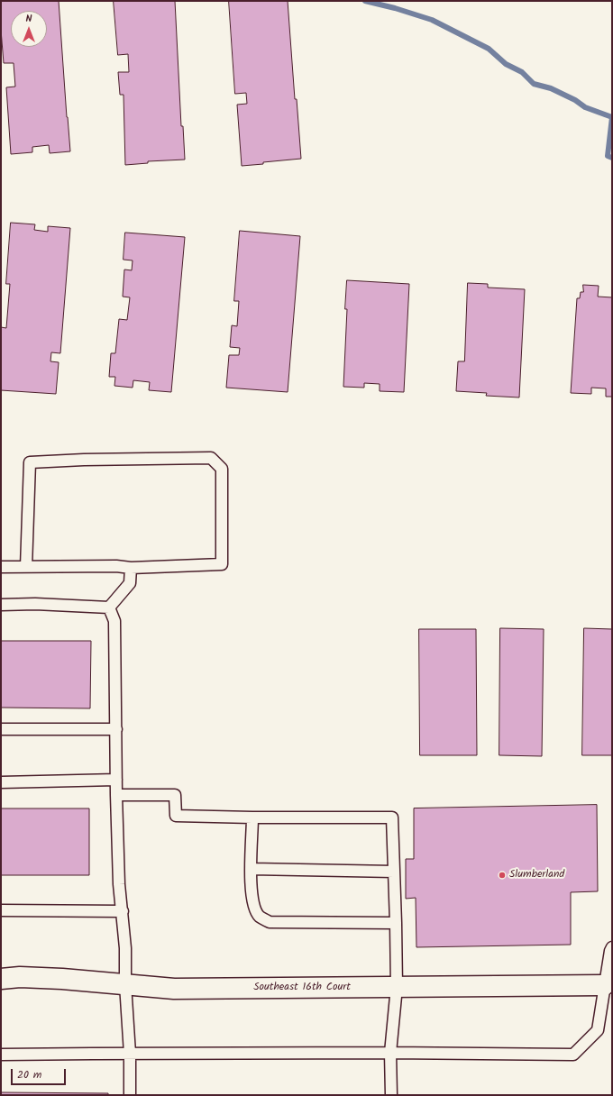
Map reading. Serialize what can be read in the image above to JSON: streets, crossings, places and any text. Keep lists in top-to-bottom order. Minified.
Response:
{"streets":{"street":["Southeast 16th Court"]},"places":["Slumberland"],"scale_bar":"20 m","north":"top"}
